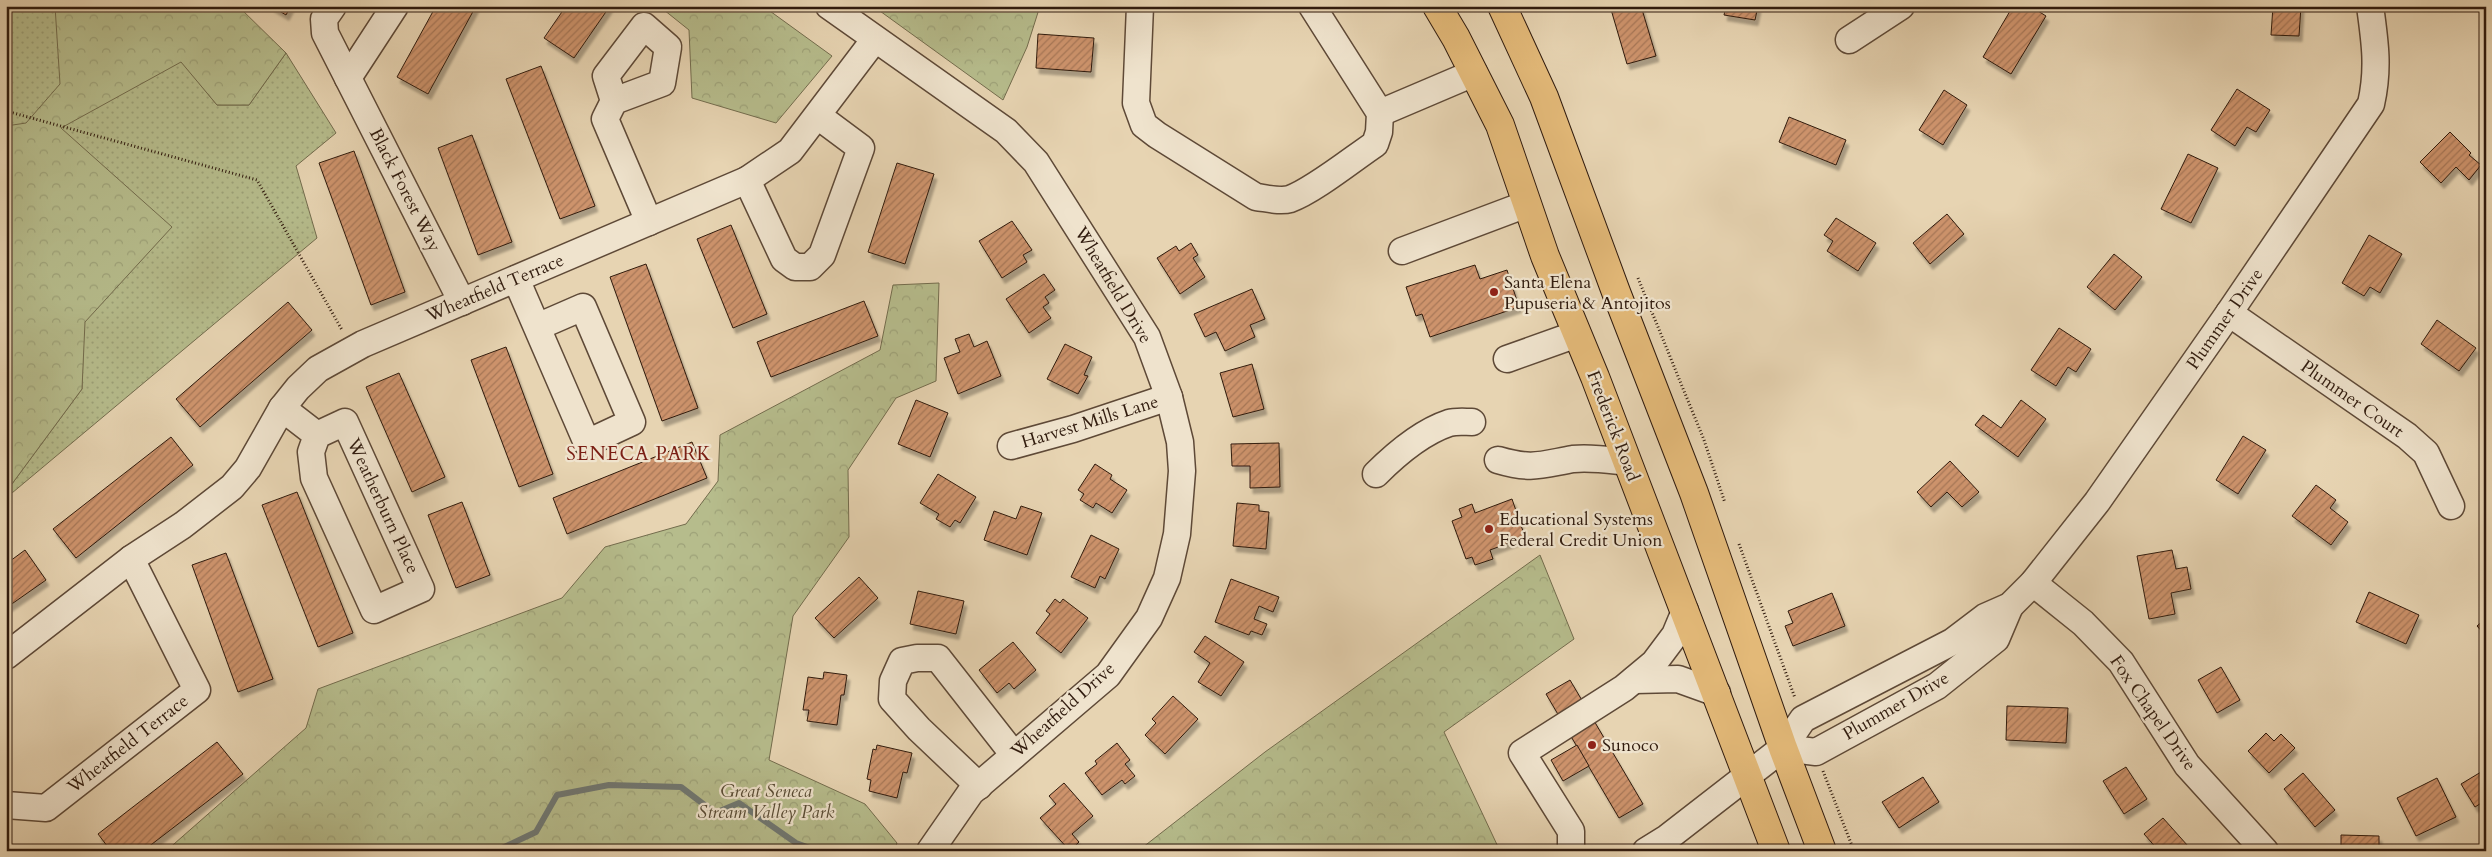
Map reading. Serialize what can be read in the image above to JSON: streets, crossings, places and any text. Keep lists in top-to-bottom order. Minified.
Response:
{"streets":{"main road":["Frederick Road"],"street":["Black Forest Way","Wheatfield Drive","Wheatfield Terrace","Plummer Drive","Plummer Court","Harvest Mills Lane","Weatherburn Place","Fox Chapel Drive"]},"crossings":[["Black Forest Way","Wheatfield Terrace"],["Wheatfield Drive","Wheatfield Terrace"],["Wheatfield Drive","Harvest Mills Lane"],["Plummer Drive","Plummer Court"],["Plummer Drive","Frederick Road"],["Plummer Drive","Fox Chapel Drive"]],"districts":["SENECA PARK"],"parks":["Great Seneca Stream Valley Park"],"places":["Santa Elena Pupuseria & Antojitos","Educational Systems Federal Credit Union","Sunoco"]}
